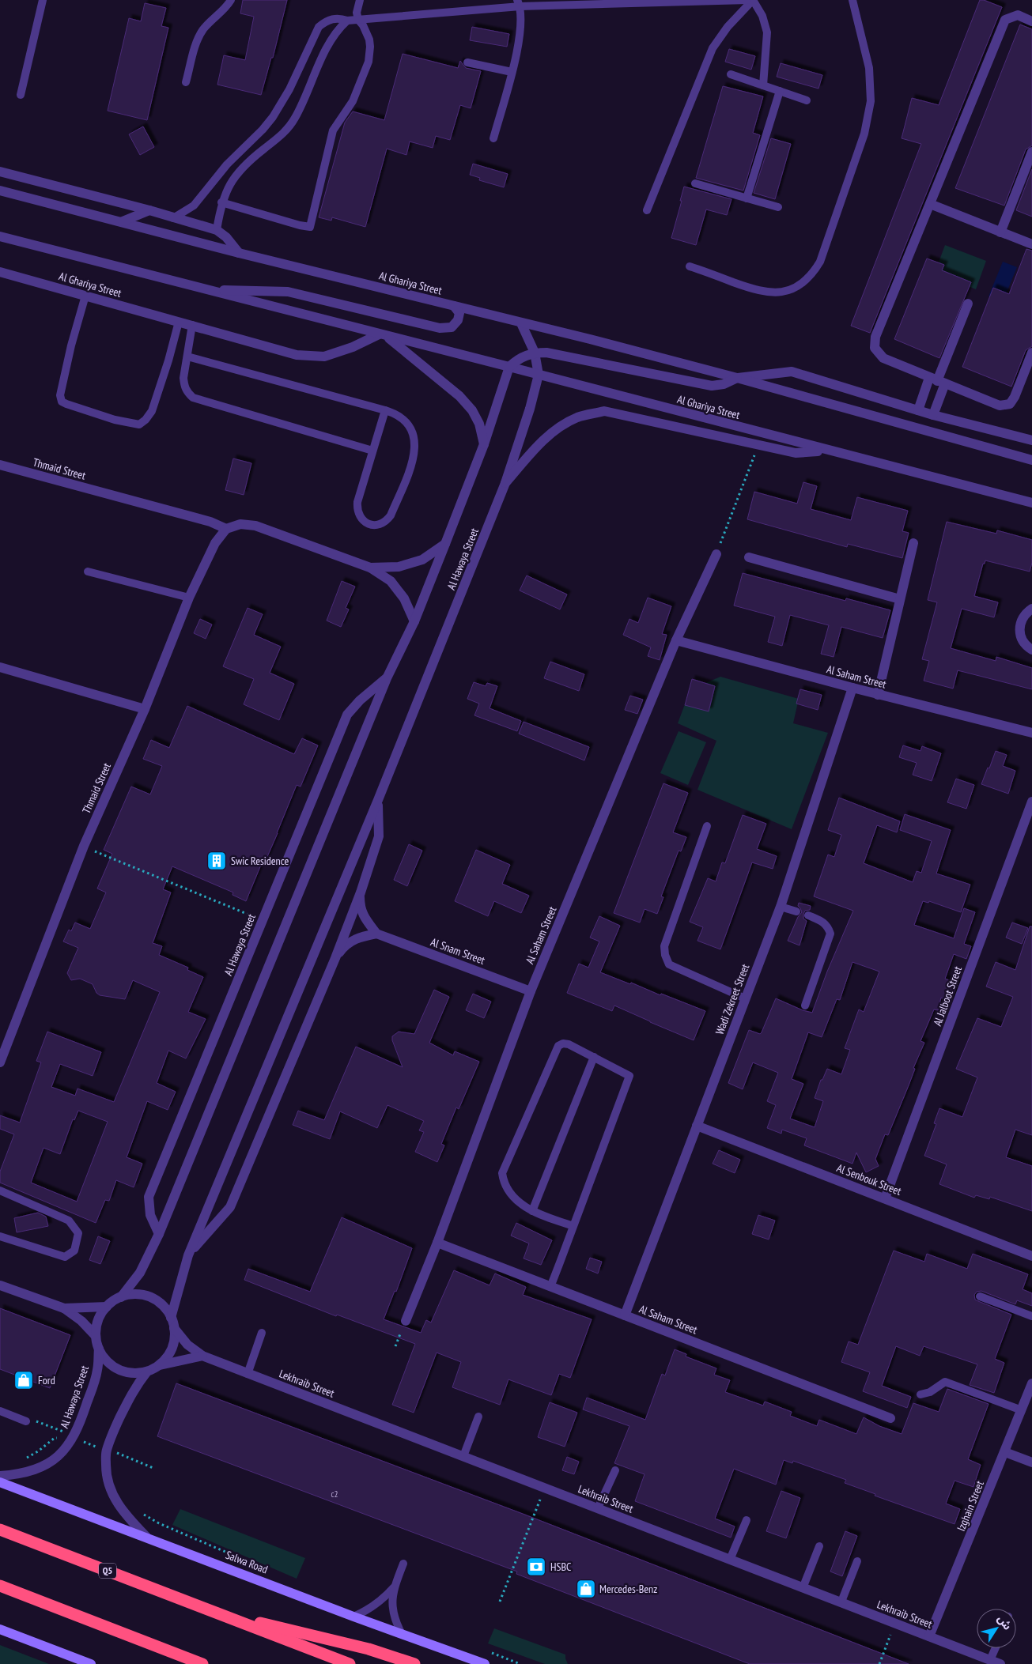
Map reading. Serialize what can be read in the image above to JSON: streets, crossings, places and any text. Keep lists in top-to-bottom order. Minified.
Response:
{"streets":{"highway":["Q5"],"main road":["Salwa Road"],"street":["Al Ghariya Street","Thmaid Street","Al Hawaya Street","Al Saham Street","Al Snam Street","Al Jalboot Street","Wadi Zekreet Street","Al Senbouk Street","Lekhraib Street","Izghain Street"]},"crossings":[["Al Ghariya Street","Al Hawaya Street"],["Al Hawaya Street","Lekhraib Street"],["Al Saham Street","Al Snam Street"],["Al Saham Street","Wadi Zekreet Street"],["Al Jalboot Street","Al Senbouk Street"],["Wadi Zekreet Street","Al Senbouk Street"],["Lekhraib Street","Izghain Street"]],"places":{"building":["Swic Residence"],"shop":["Ford","Mercedes-Benz"],"bank":["HSBC"]},"house_numbers":["c2"],"north":"top right"}
